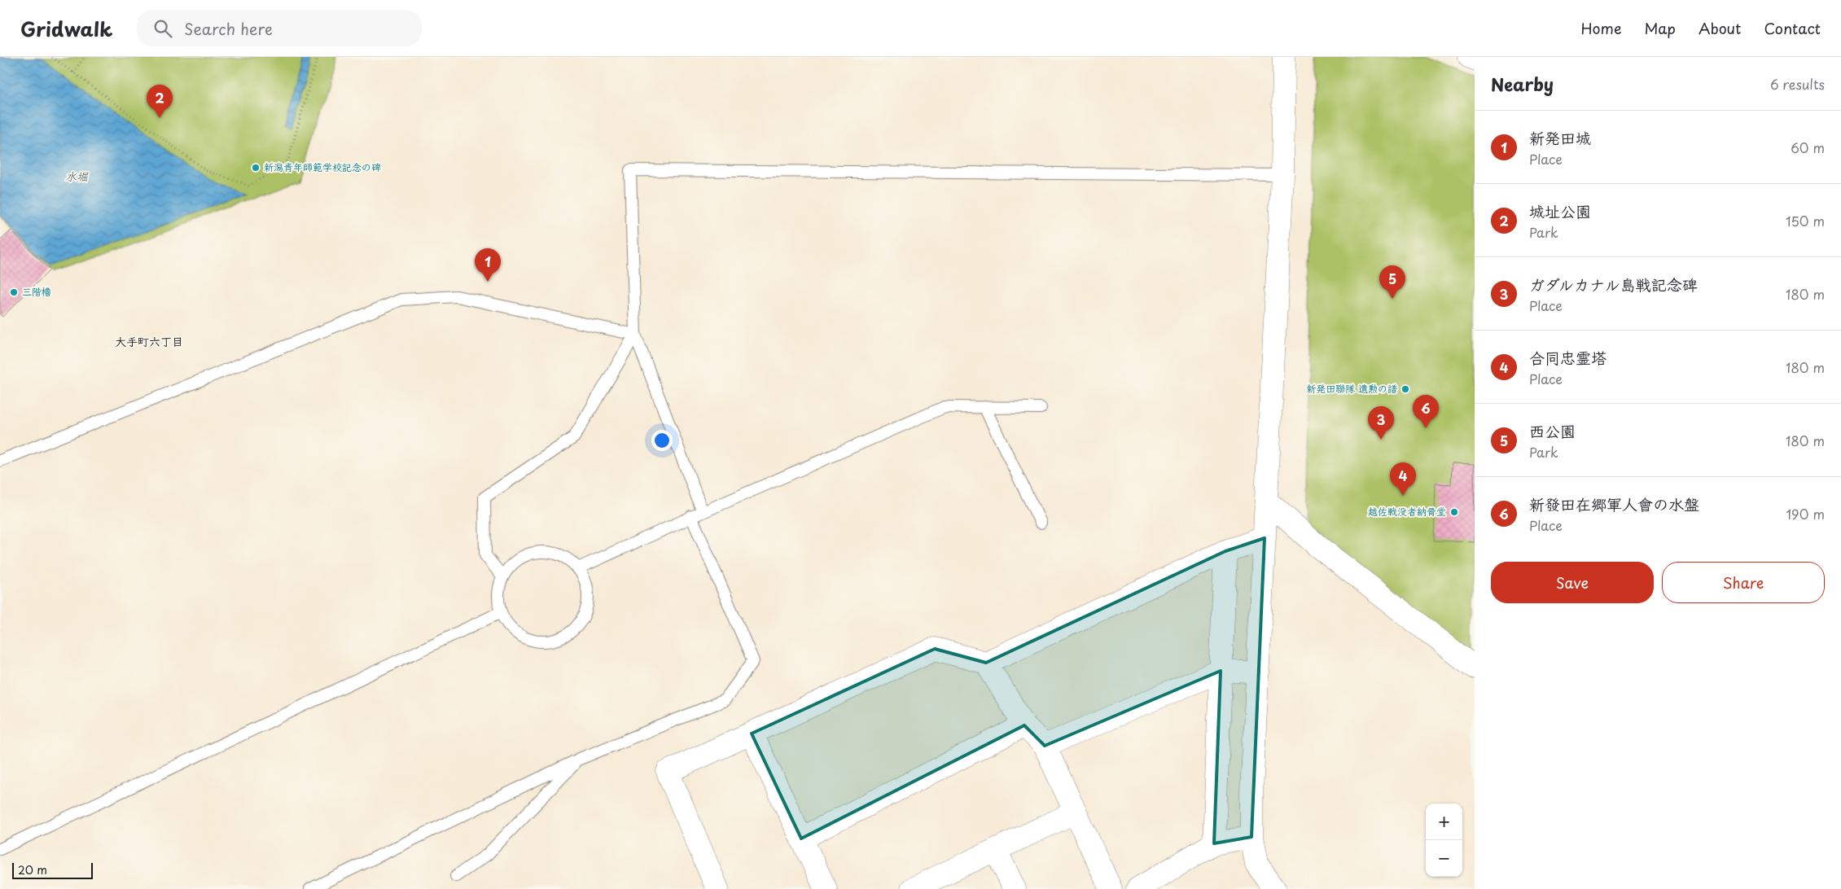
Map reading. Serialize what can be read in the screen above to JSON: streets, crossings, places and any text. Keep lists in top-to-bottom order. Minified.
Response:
{"districts":["大手町六丁目"],"water":["水堀"],"places":["新潟青年師範学校記念の碑","三階櫓","新発田聯隊 遺勲の譜","越佐戦没者納骨堂"],"scale_bar":"20 m","page":{"header":"Gridwalk","search":"Search here","nav":["Home","Map","About","Contact"],"heading":["Nearby","6 results"],"pins":["2","1","5","6","3","4"],"list":[{"mark":"1","name":"新発田城","note":"Place","value":"60 m"},{"mark":"2","name":"城址公園","note":"Park","value":"150 m"},{"mark":"3","name":"ガダルカナル島戦記念碑","note":"Place","value":"180 m"},{"mark":"4","name":"合同忠霊塔","note":"Place","value":"180 m"},{"mark":"5","name":"西公園","note":"Park","value":"180 m"},{"mark":"6","name":"新發田在郷軍人會の水盤","note":"Place","value":"190 m"}],"buttons":["Save","Share"],"map_buttons":["+","−"],"scale":"20 m"}}
